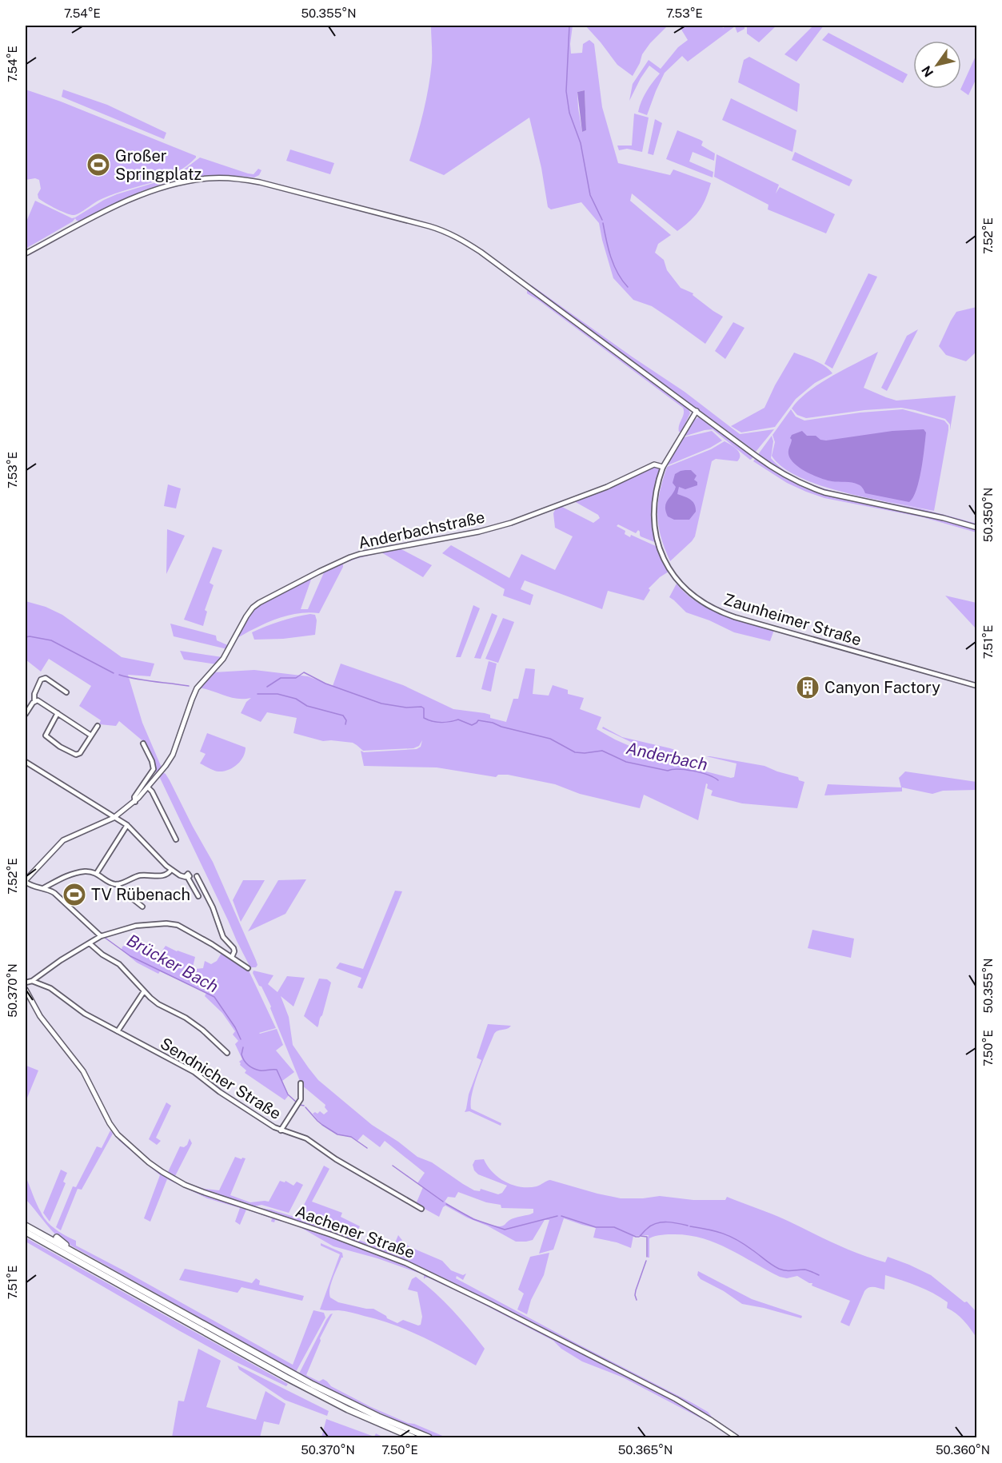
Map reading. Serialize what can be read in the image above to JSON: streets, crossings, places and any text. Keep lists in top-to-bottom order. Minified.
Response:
{"streets":{"main road":["Anderbachstraße","Zaunheimer Straße","Aachener Straße"],"street":["Sendnicher Straße"]},"crossings":[["Anderbachstraße","Zaunheimer Straße"]],"water":["Anderbach","Brücker Bach"],"places":{"sports":["Großer Springplatz","TV Rübenach"],"building":["Canyon Factory"]},"north":"bottom left","coordinates":["7.54°E","50.355°N","7.53°E","7.52°E","50.350°N","7.51°E","50.370°N","7.50°E","50.365°N","50.360°N"]}
